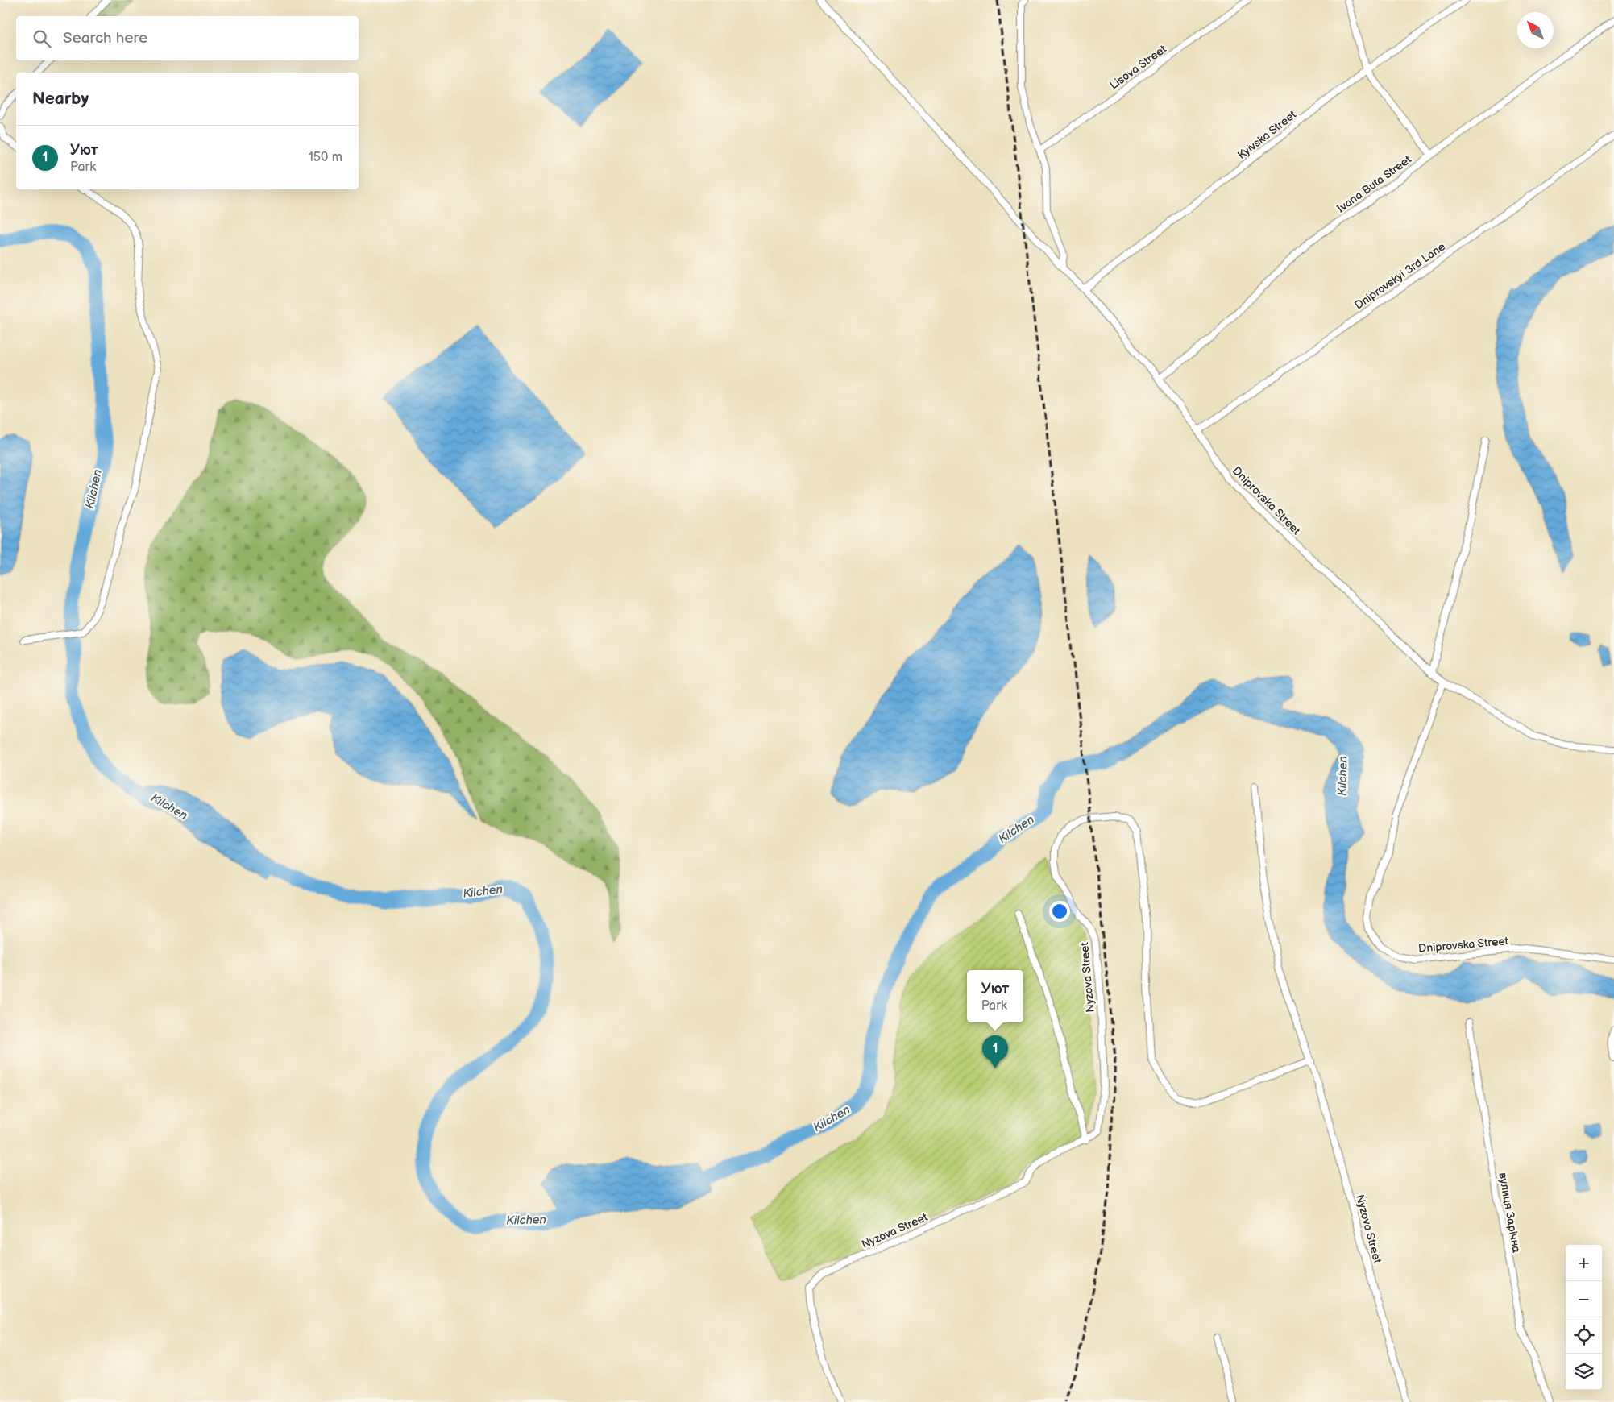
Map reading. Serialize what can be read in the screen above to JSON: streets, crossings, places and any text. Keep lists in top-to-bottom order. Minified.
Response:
{"streets":{"street":["Lisova Street","Kyivska Street","Ivana Buta Street","Dniprovskyi 3rd Lane","Dniprovska Street","Nyzova Street","вулиця Зарічна"]},"crossings":[["Kyivska Street","Dniprovska Street"],["Ivana Buta Street","Dniprovska Street"],["Dniprovskyi 3rd Lane","Dniprovska Street"]],"water":["Kilchen"],"north":"top left","page":{"search":"Search here","heading":"Nearby","list":[{"mark":"1","name":"Уют","note":"Park","value":"150 m"}],"popup":["Уют","Park"],"pins":"1","map_buttons":["+","−"]}}
